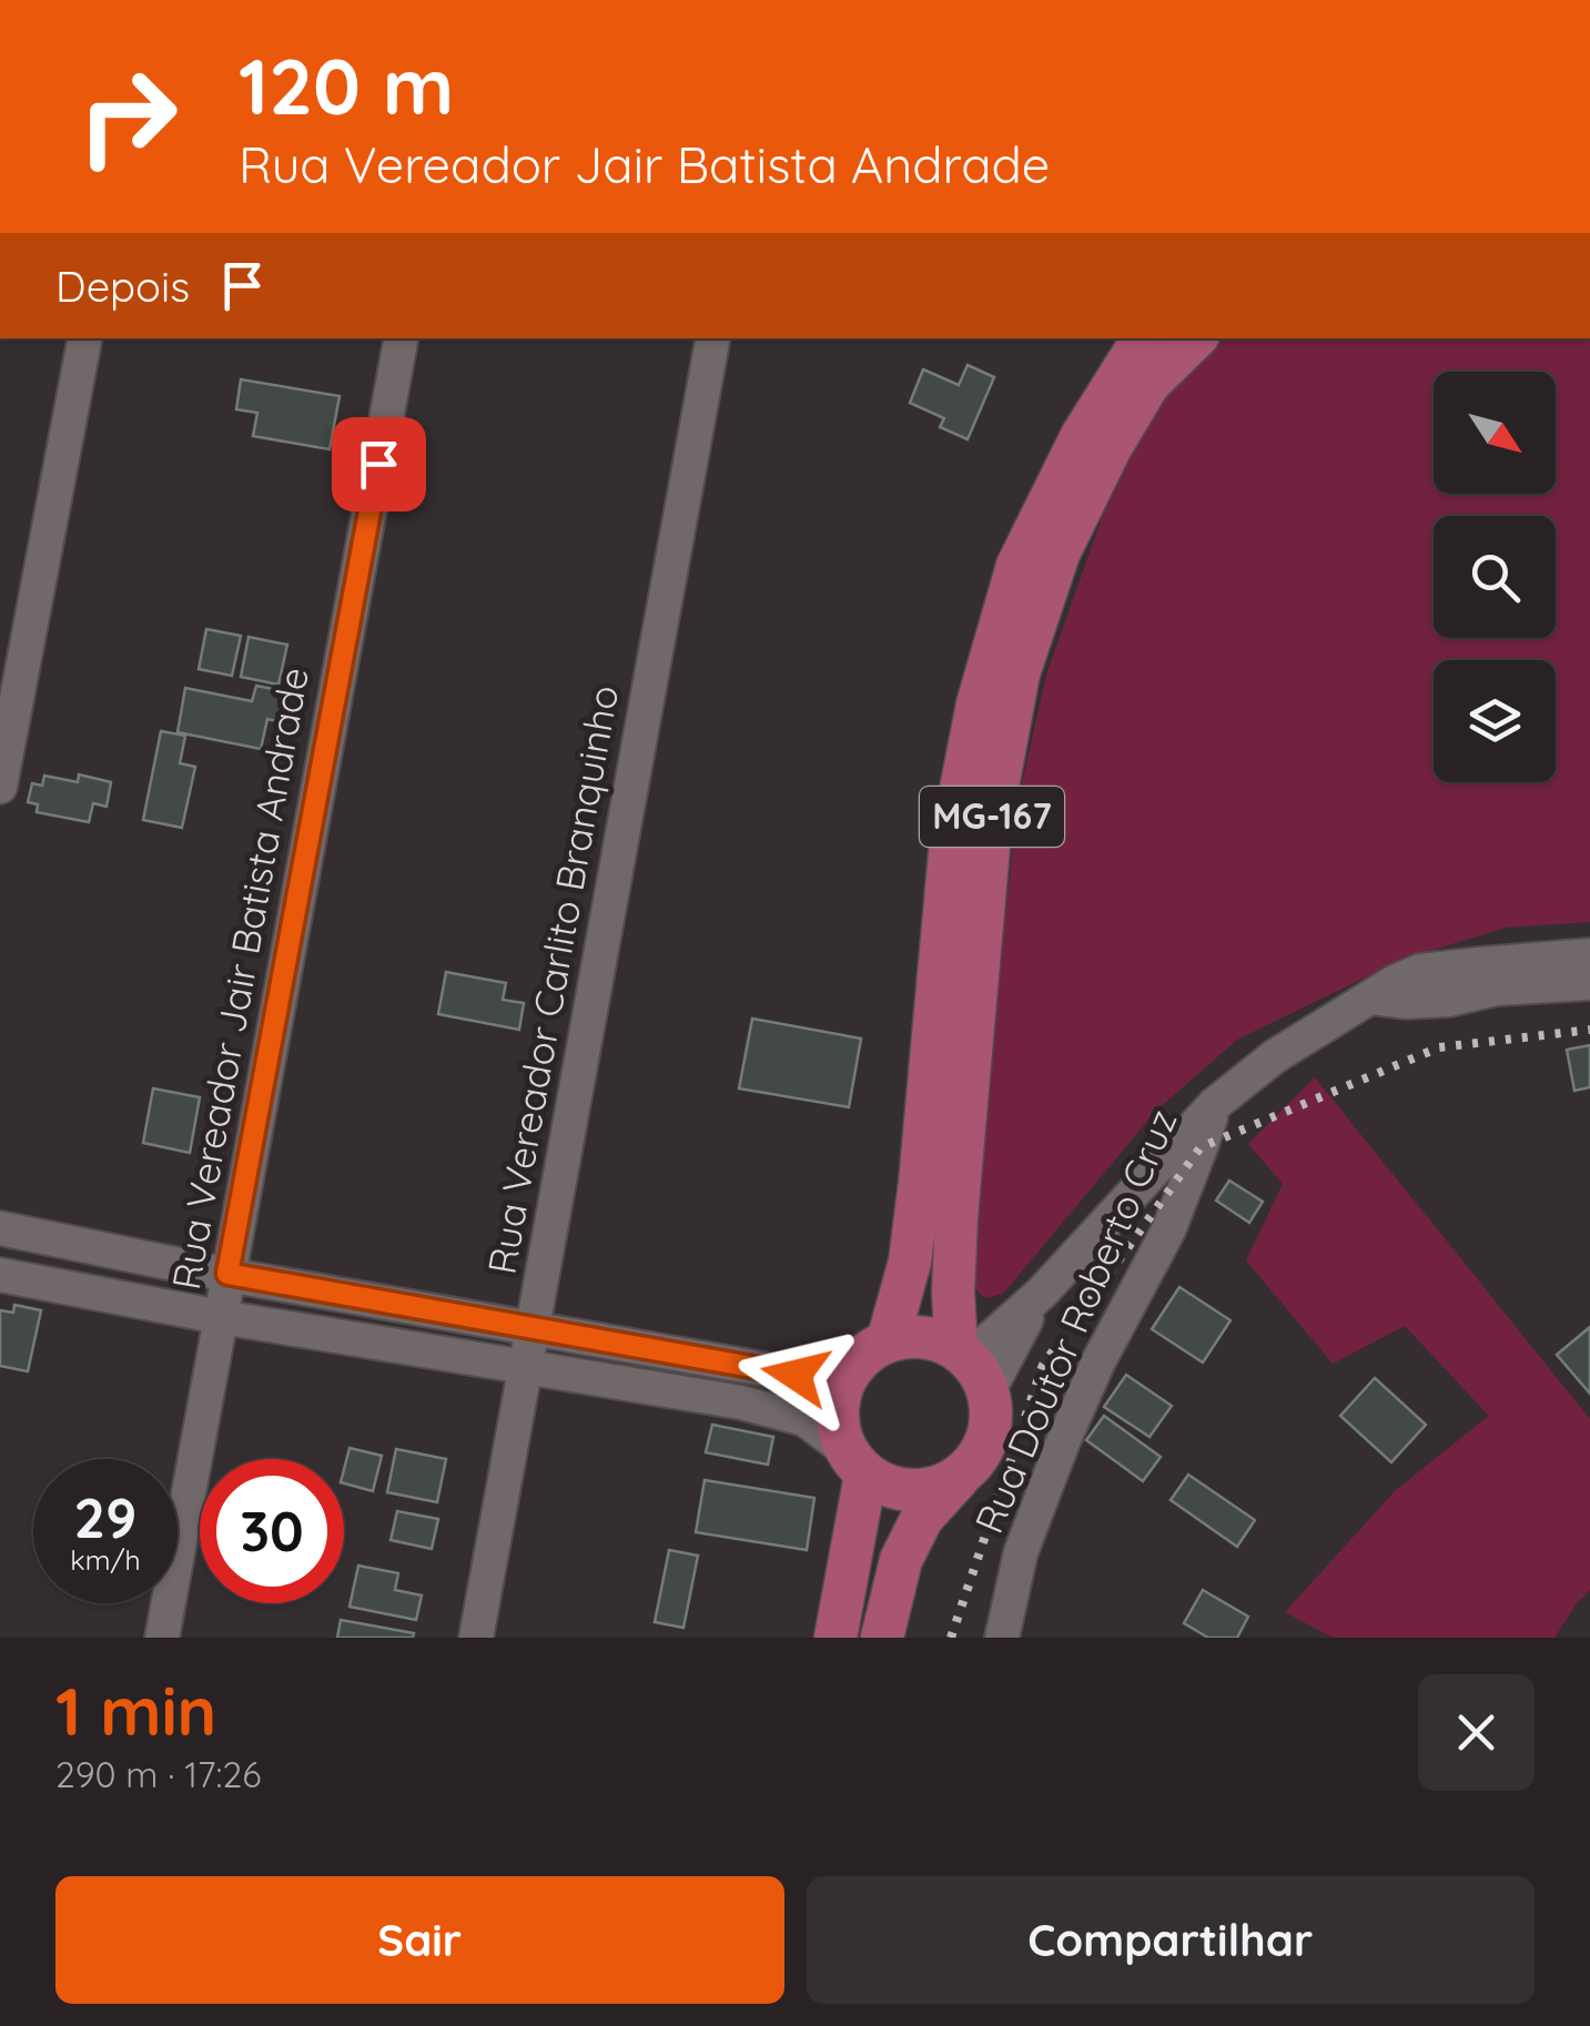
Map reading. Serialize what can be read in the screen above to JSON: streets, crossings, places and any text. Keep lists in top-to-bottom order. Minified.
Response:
{"streets":{"main road":["MG-167"],"street":["Rua Vereador Jair Batista Andrade","Rua Vereador Carlito Branquinho","Rua Doutor Roberto Cruz"]},"crossings":[["MG-167","Rua Doutor Roberto Cruz"]],"north":"bottom right","page":{"turn":["120 m","Rua Vereador Jair Batista Andrade"],"then":"Depois","speed":"29 km/h","limit":"30","heading":["1 min","290 m · 17:26"],"buttons":["Sair","Compartilhar"]}}
